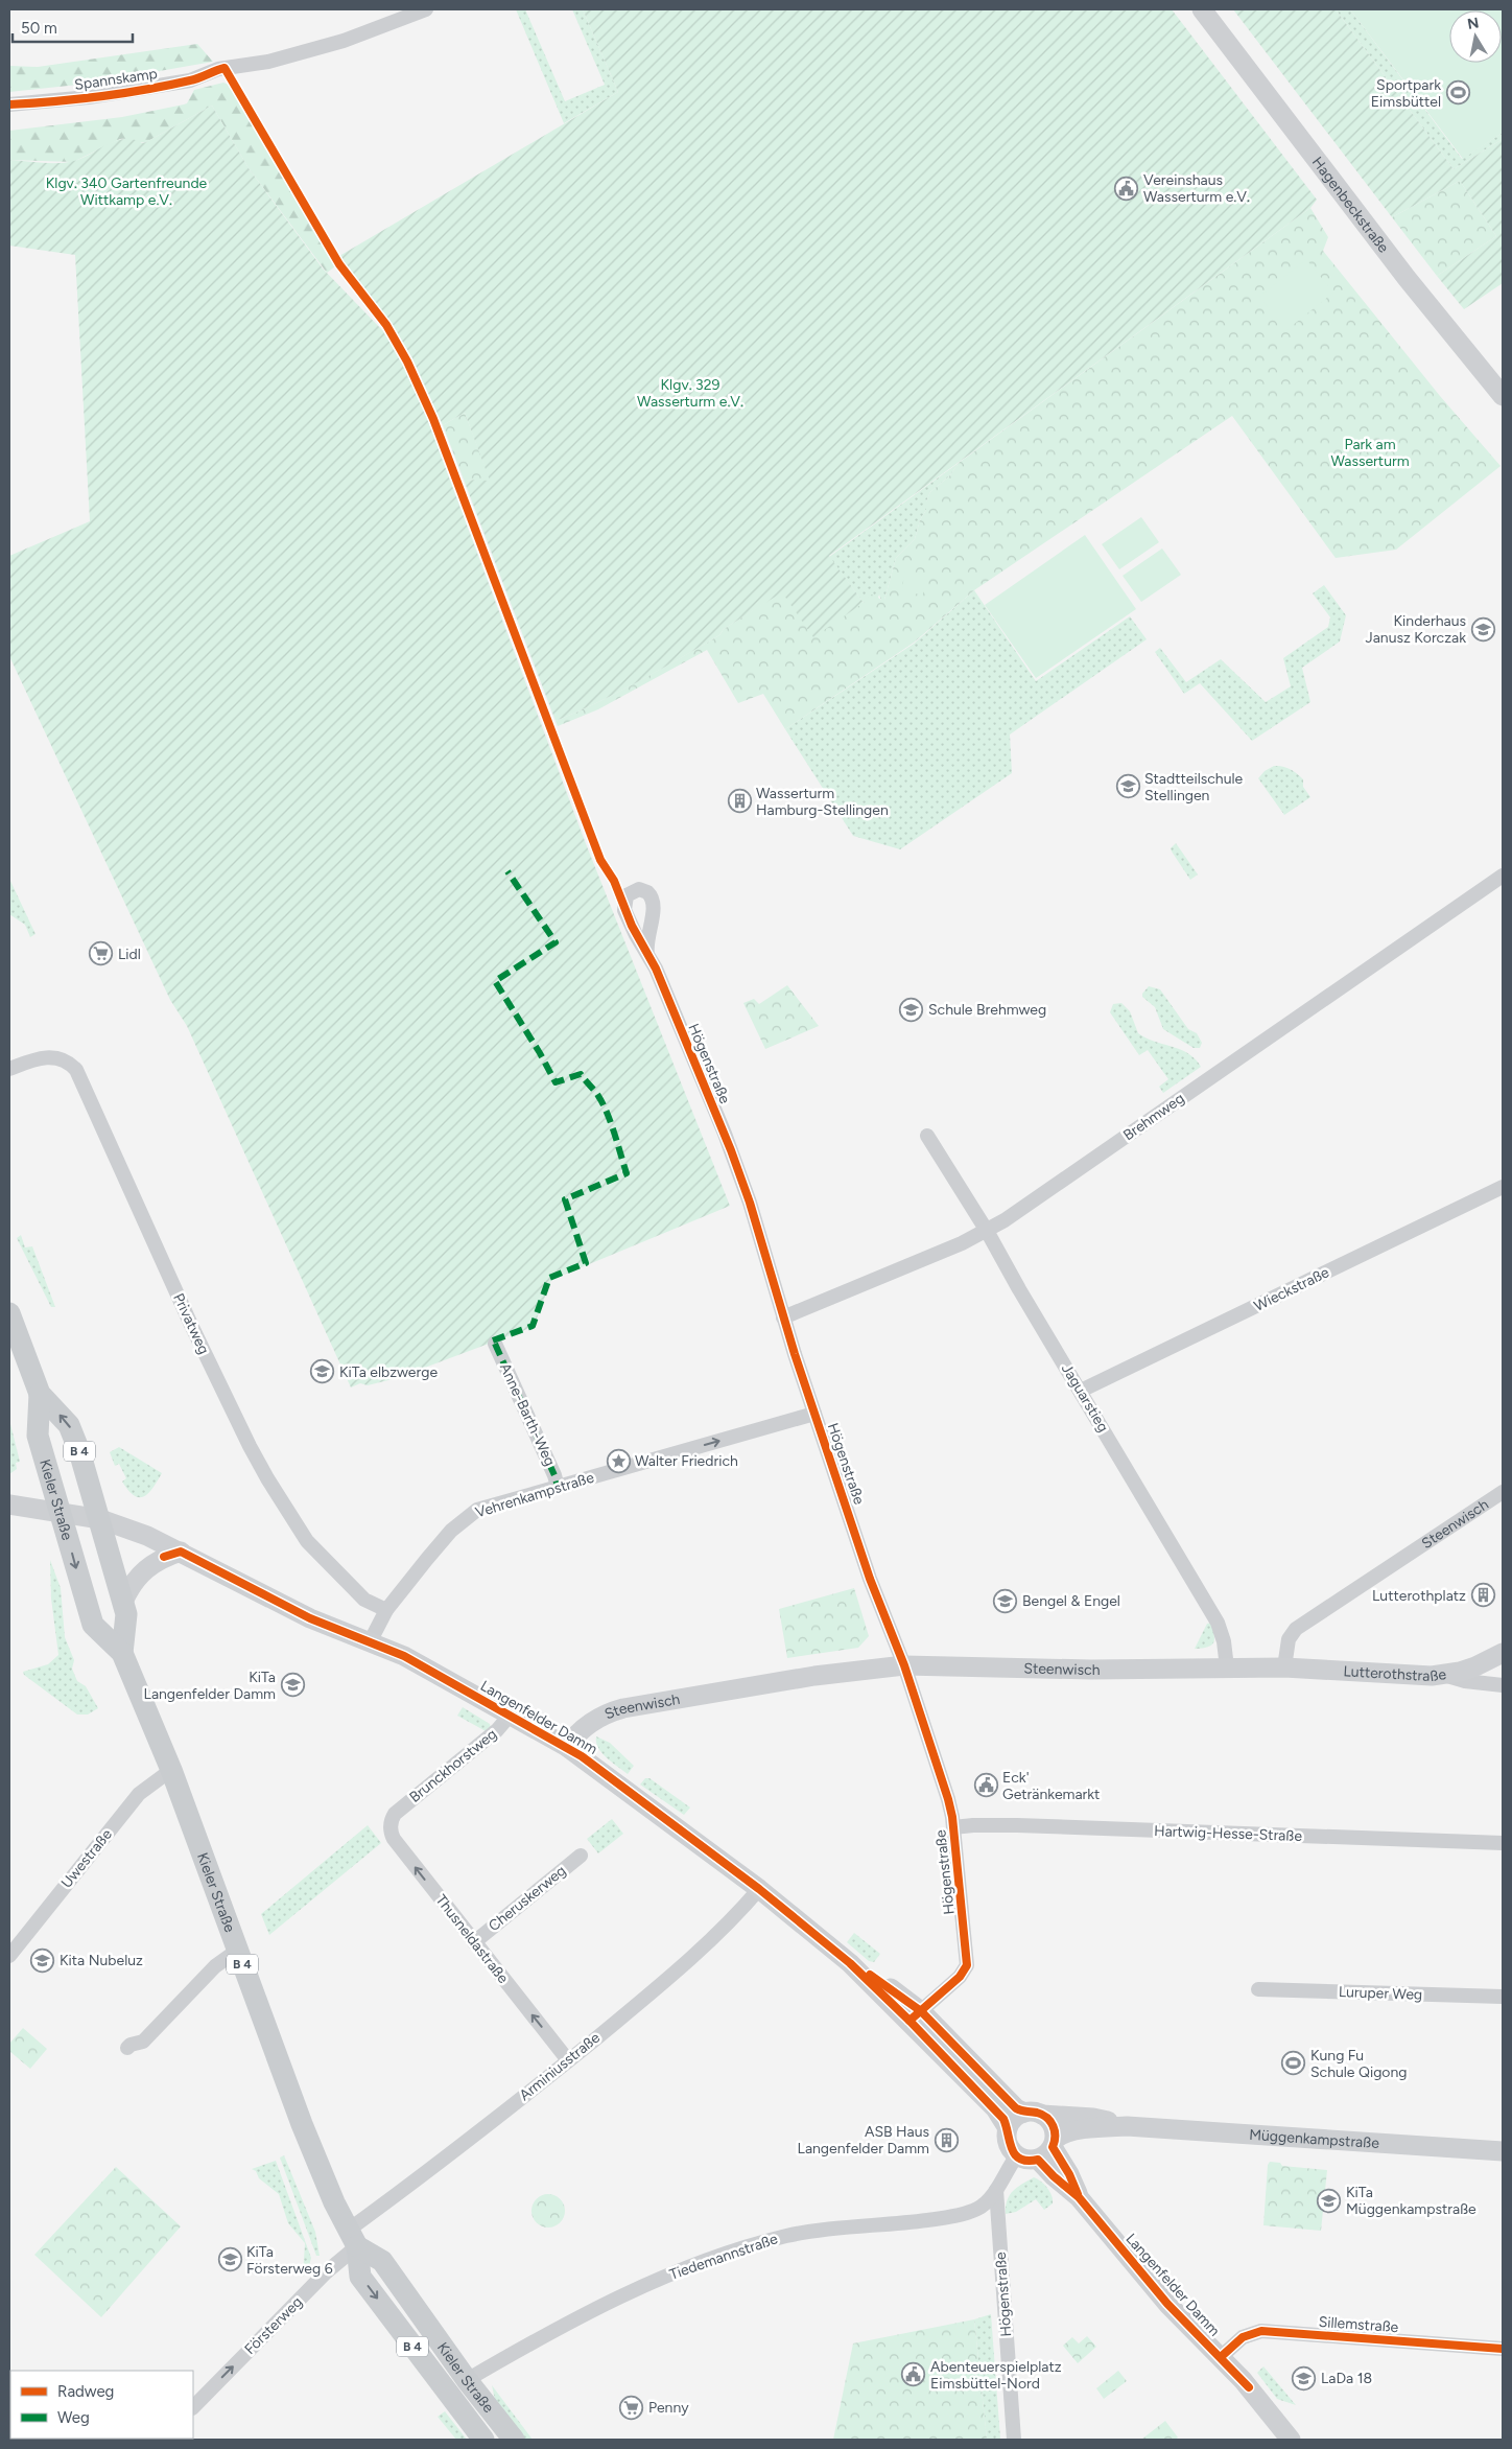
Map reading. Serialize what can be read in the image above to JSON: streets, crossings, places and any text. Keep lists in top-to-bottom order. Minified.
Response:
{"streets":{"main road":["B 4","Kieler Straße"],"street":["Spannskamp","Hagenbeckstraße","Högenstraße","Brehmweg","Wieckstraße","Privatweg","Jaguarstieg","Anne-Barth-Weg","Vehrenkampstraße","Steenwisch","Lutterothstraße","Langenfelder Damm","Brunckhorstweg","Hartwig-Hesse-Straße","Uwestraße","Cheruskerweg","Thusneldastraße","Luruper Weg","Arminiusstraße","Müggenkampstraße","Tiedemannstraße","Sillemstraße","Försterweg"]},"crossings":[["Högenstraße","Brehmweg"],["Högenstraße","Vehrenkampstraße"],["Högenstraße","Steenwisch"],["Högenstraße","Langenfelder Damm"],["Högenstraße","Hartwig-Hesse-Straße"],["Högenstraße","Tiedemannstraße"],["Brehmweg","Jaguarstieg"],["Wieckstraße","Jaguarstieg"],["Privatweg","Vehrenkampstraße"],["Jaguarstieg","Steenwisch"],["Anne-Barth-Weg","Vehrenkampstraße"],["Vehrenkampstraße","Langenfelder Damm"],["Kieler Straße","Langenfelder Damm"],["Kieler Straße","Uwestraße"],["Kieler Straße","Arminiusstraße"],["Kieler Straße","Tiedemannstraße"],["Kieler Straße","Försterweg"],["Steenwisch","Lutterothstraße"],["Steenwisch","Langenfelder Damm"],["Langenfelder Damm","Brunckhorstweg"],["Langenfelder Damm","Arminiusstraße"],["Langenfelder Damm","Müggenkampstraße"],["Langenfelder Damm","Sillemstraße"],["Brunckhorstweg","Thusneldastraße"],["Cheruskerweg","Thusneldastraße"],["Thusneldastraße","Arminiusstraße"],["Arminiusstraße","Försterweg"]],"one_way":["Vehrenkampstraße","Thusneldastraße","Försterweg"],"parks":["Klgv. 340 Gartenfreunde Wittkamp e.V.","Klgv. 329 Wasserturm e.V.","Park am Wasserturm"],"places":{"sports":["Sportpark Eimsbüttel","Kung Fu Schule Qigong"],"public building":["Vereinshaus Wasserturm e.V.","Eck' Getränkemarkt","Abenteuerspielplatz Eimsbüttel-Nord"],"school or university":["Kinderhaus Janusz Korczak","Stadtteilschule Stellingen","Schule Brehmweg","KiTa elbzwerge","Bengel & Engel","KiTa Langenfelder Damm","Kita Nubeluz","KiTa Müggenkampstraße","KiTa Försterweg 6","LaDa 18"],"building":["Wasserturm Hamburg-Stellingen","Lutterothplatz","ASB Haus Langenfelder Damm"],"supermarket":["Lidl","Penny"],"place":["Walter Friedrich"]},"legend":["Radweg","Weg"],"scale_bar":"50 m","north":"top"}
